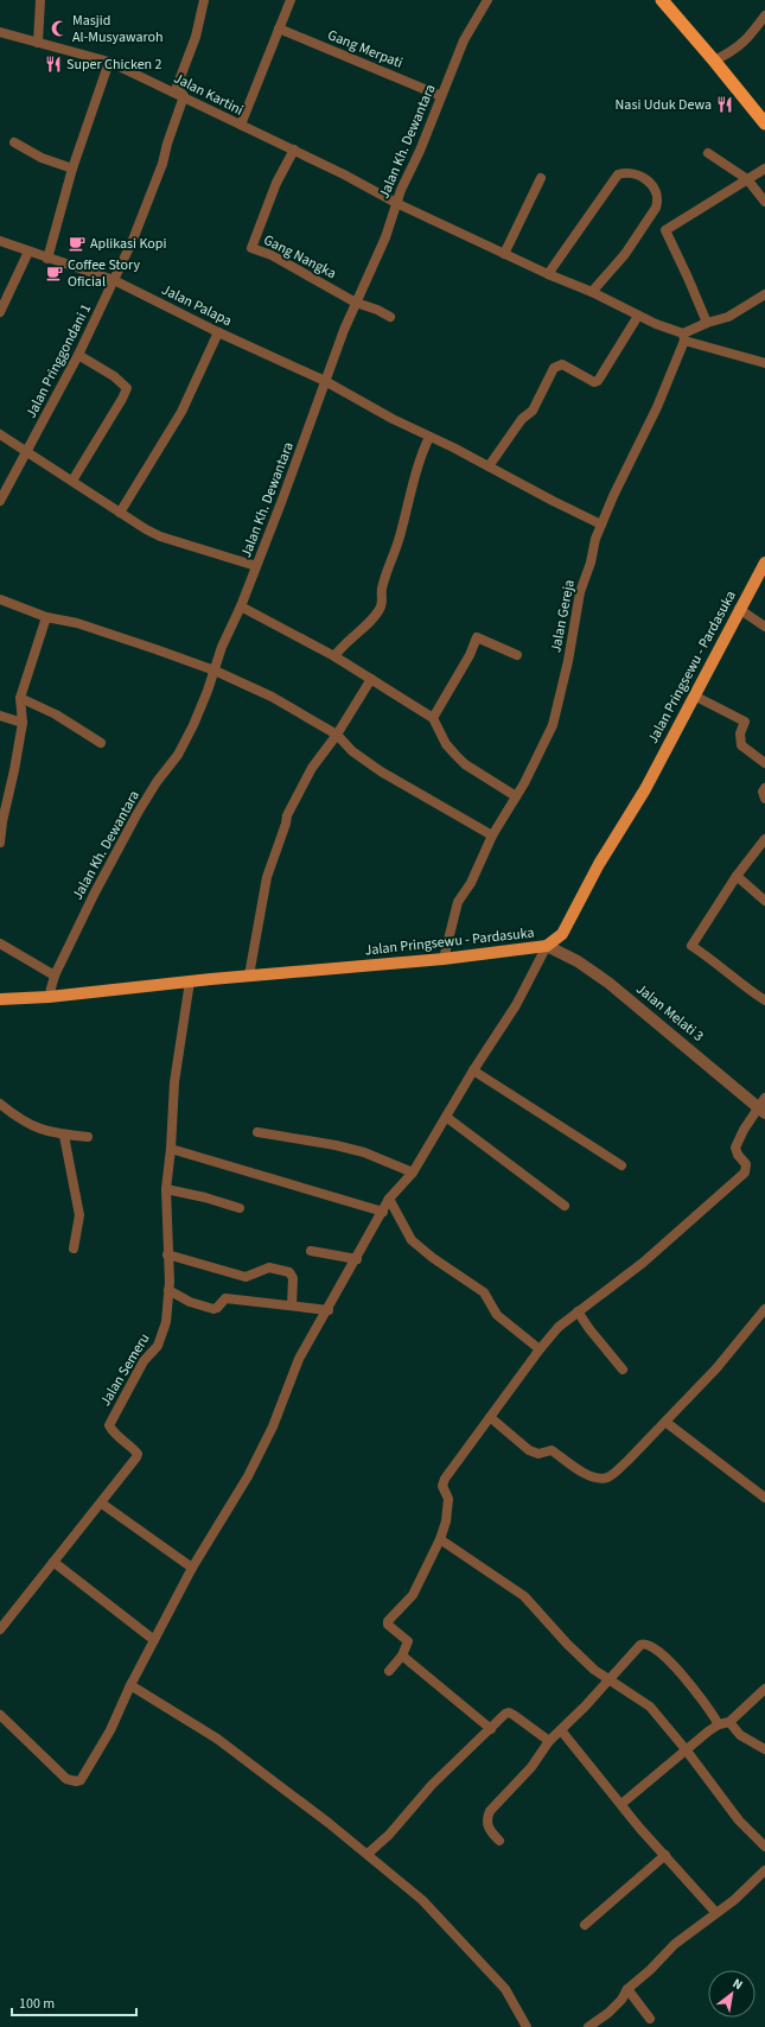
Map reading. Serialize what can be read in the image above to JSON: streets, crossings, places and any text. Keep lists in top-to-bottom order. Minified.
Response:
{"streets":{"main road":["Jalan Pringsewu - Pardasuka"],"street":["Gang Merpati","Jalan Kartini","Jalan Kh. Dewantara","Gang Nangka","Jalan Palapa","Jalan Pringgondani 1","Jalan Gereja","Jalan Melati 3","Jalan Semeru"]},"crossings":[["Gang Merpati","Jalan Kh. Dewantara"],["Jalan Kartini","Jalan Kh. Dewantara"],["Jalan Kartini","Gang Nangka"],["Jalan Kartini","Jalan Pringgondani 1"],["Jalan Kartini","Jalan Gereja"],["Jalan Kh. Dewantara","Gang Nangka"],["Jalan Kh. Dewantara","Jalan Palapa"],["Jalan Kh. Dewantara","Jalan Pringsewu - Pardasuka"],["Jalan Palapa","Jalan Pringgondani 1"],["Jalan Palapa","Jalan Gereja"],["Jalan Gereja","Jalan Pringsewu - Pardasuka"],["Jalan Pringsewu - Pardasuka","Jalan Melati 3"],["Jalan Pringsewu - Pardasuka","Jalan Semeru"]],"places":{"mosque":["Masjid Al-Musyawaroh"],"restaurant":["Super Chicken 2","Nasi Uduk Dewa"],"cafe":["Aplikasi Kopi","Coffee Story Oficial"]},"scale_bar":"100 m","north":"top right"}
